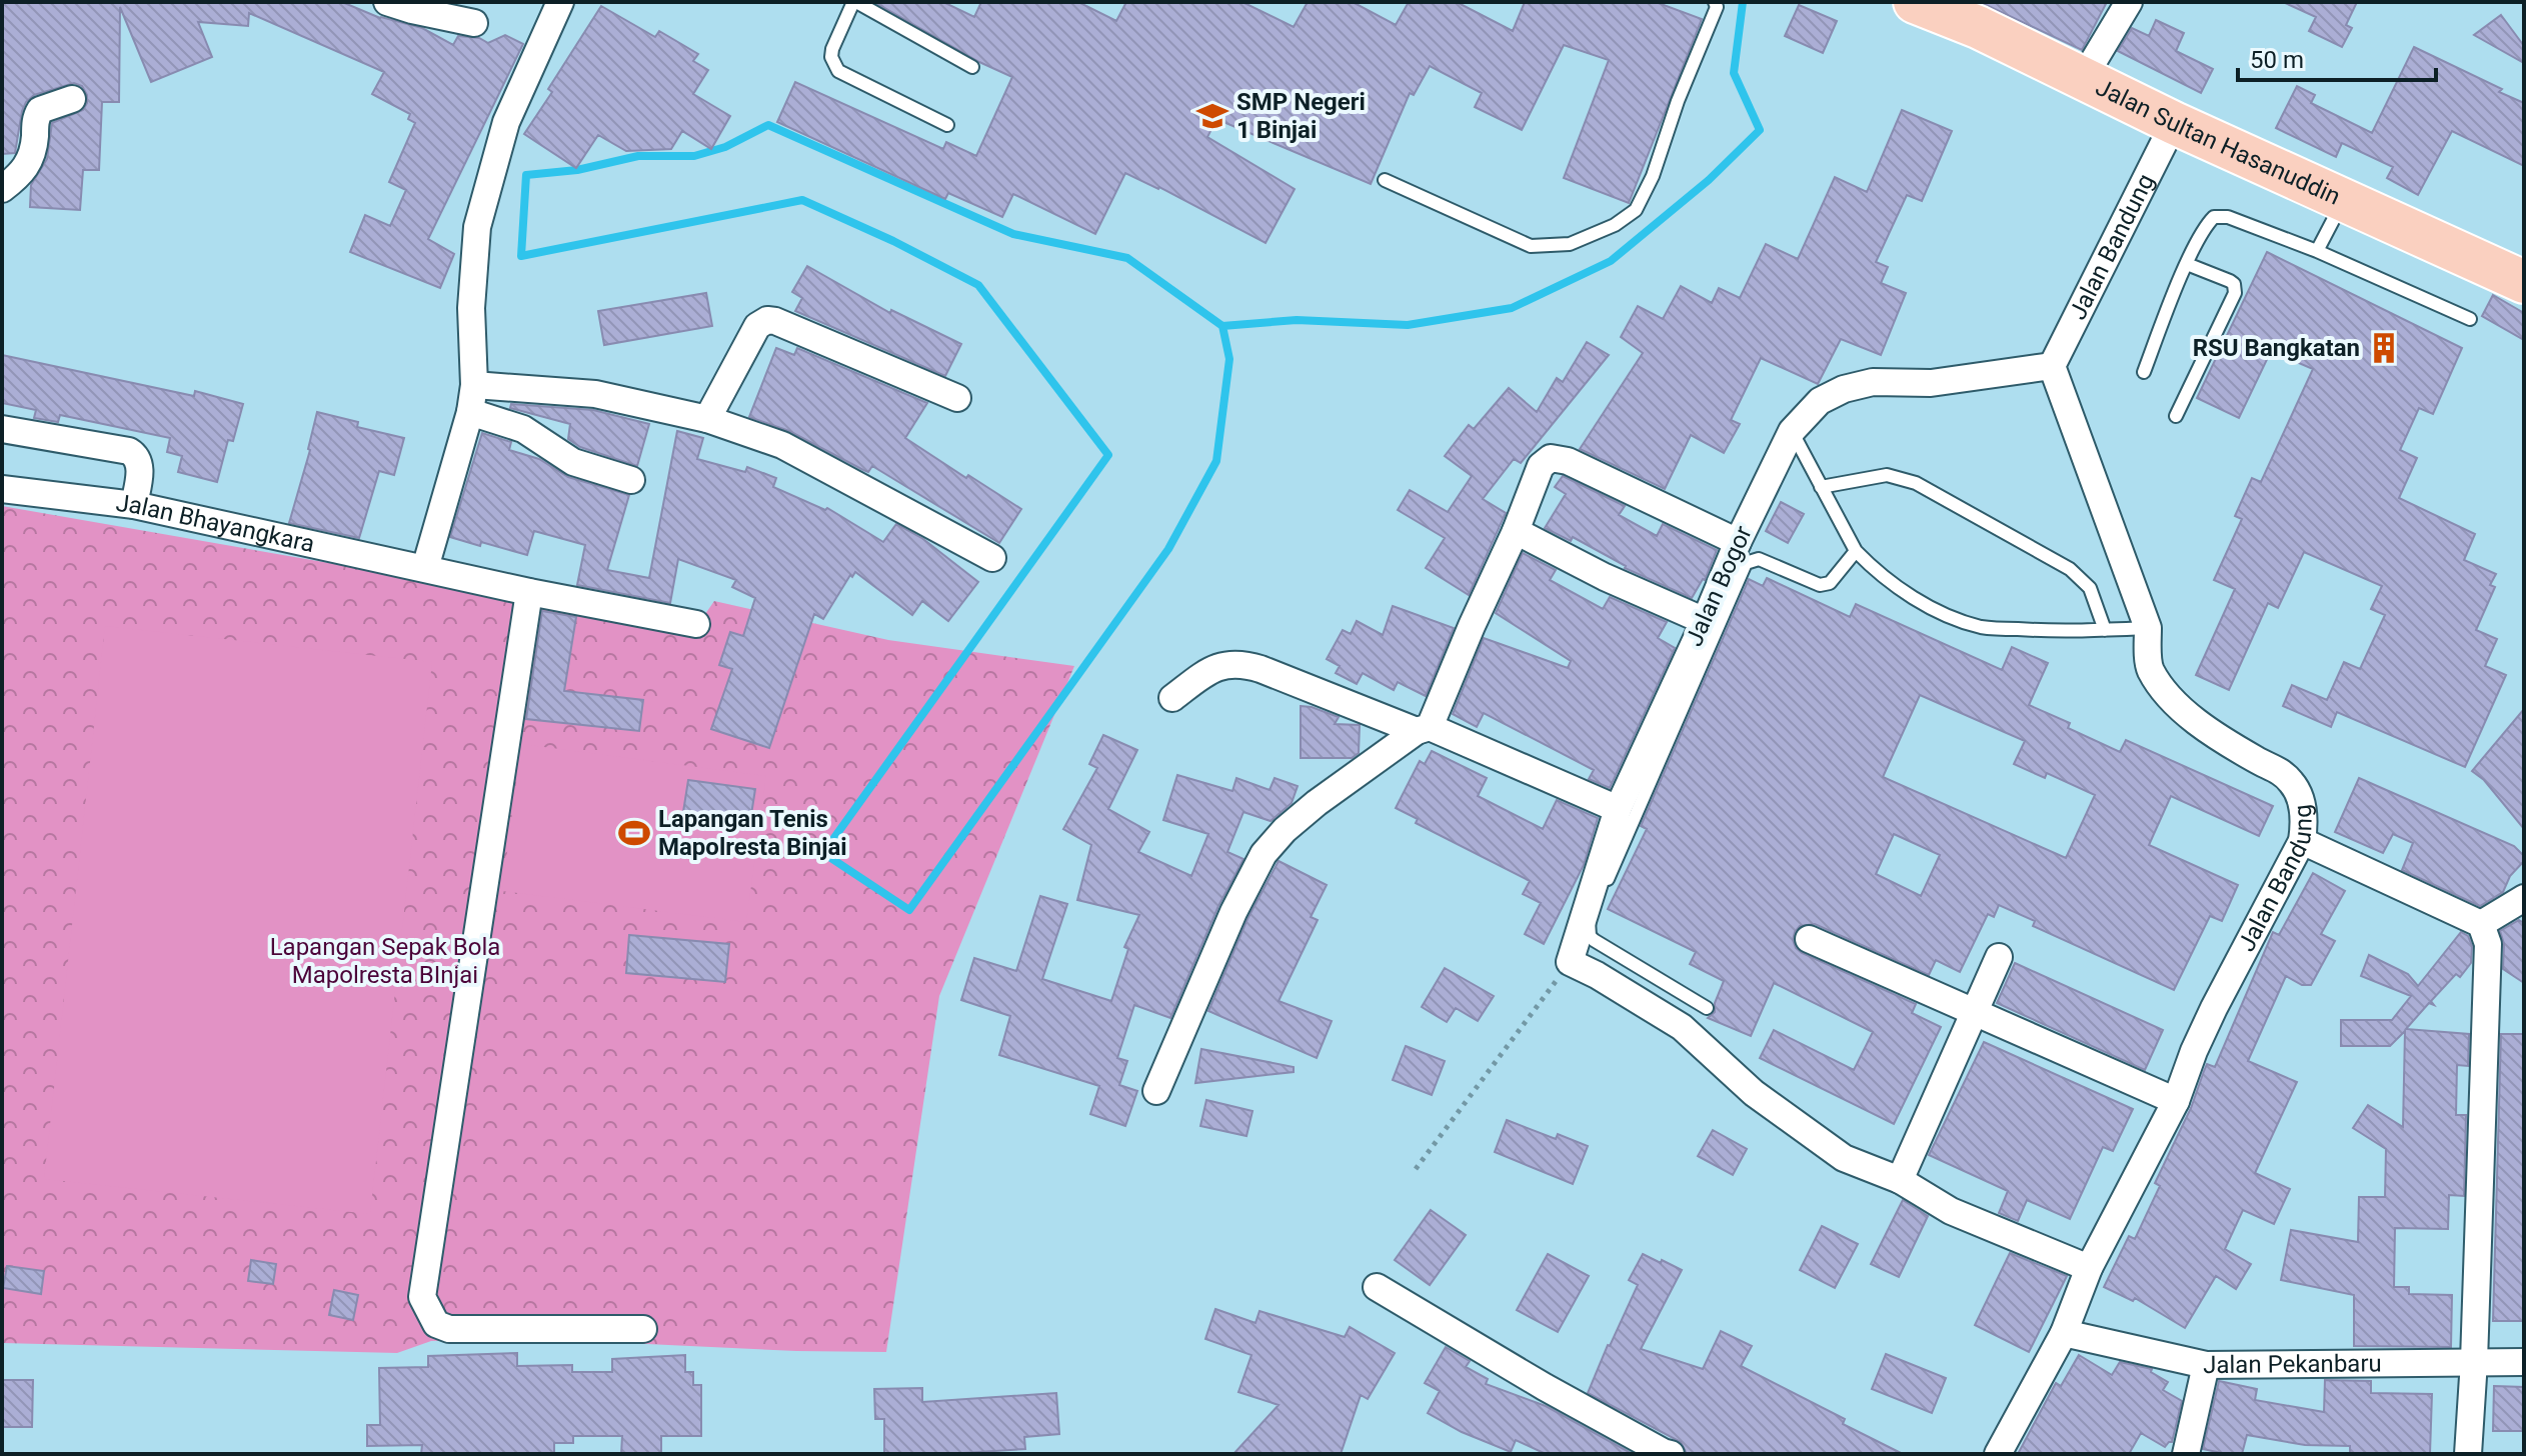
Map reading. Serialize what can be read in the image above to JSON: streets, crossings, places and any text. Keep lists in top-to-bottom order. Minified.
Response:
{"streets":{"main road":["Jalan Sultan Hasanuddin"],"street":["Jalan Bandung","Jalan Bhayangkara","Jalan Bogor","Jalan Pekanbaru"]},"crossings":[["Jalan Sultan Hasanuddin","Jalan Bandung"],["Jalan Bandung","Jalan Bogor"],["Jalan Bandung","Jalan Pekanbaru"]],"parks":["Lapangan Sepak Bola Mapolresta BInjai"],"places":{"school or university":["SMP Negeri 1 Binjai"],"building":["RSU Bangkatan"],"sports":["Lapangan Tenis Mapolresta Binjai"]},"scale_bar":"50 m"}
